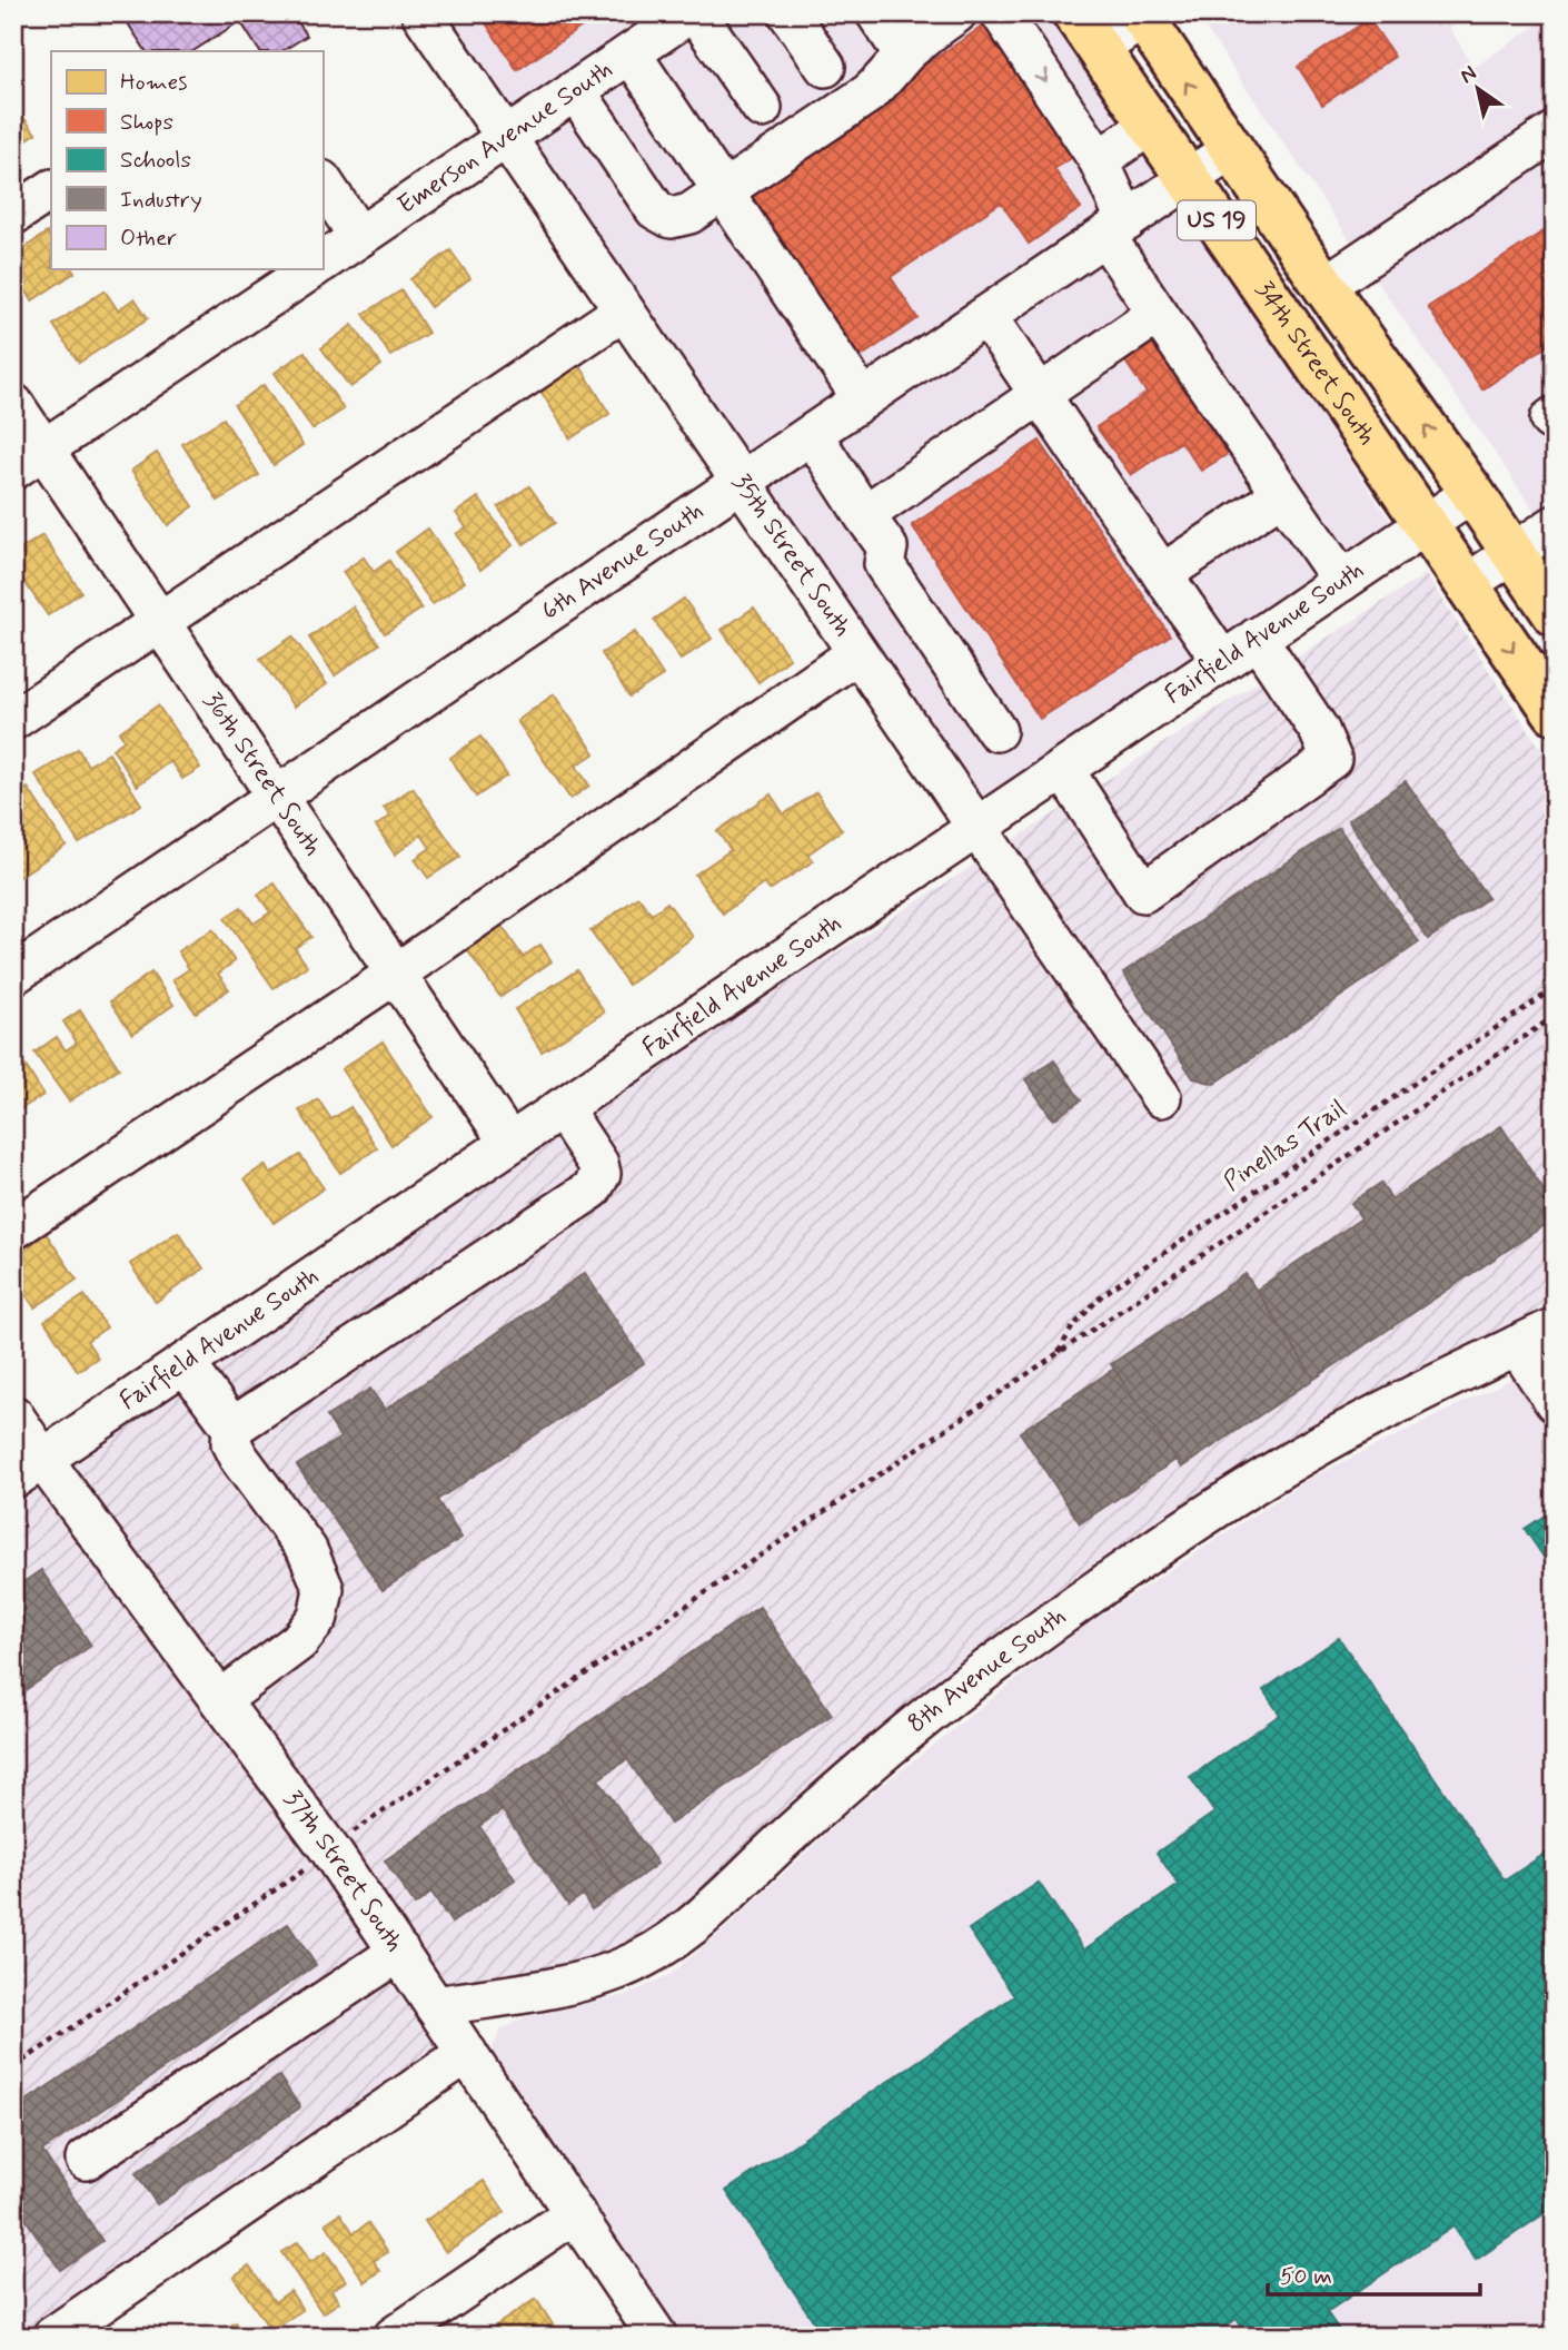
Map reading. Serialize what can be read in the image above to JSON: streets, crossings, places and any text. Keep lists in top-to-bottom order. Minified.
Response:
{"streets":{"highway":["US 19","34th Street South"],"street":["Emerson Avenue South","35th Street South","6th Avenue South","Fairfield Avenue South","36th Street South","8th Avenue South","37th Street South"],"path":["Pinellas Trail"]},"crossings":[["Emerson Avenue South","35th Street South"],["34th Street South","6th Avenue South"],["34th Street South","Fairfield Avenue South"],["35th Street South","6th Avenue South"],["35th Street South","Fairfield Avenue South"],["6th Avenue South","36th Street South"],["Fairfield Avenue South","36th Street South"],["Fairfield Avenue South","37th Street South"],["8th Avenue South","37th Street South"]],"legend":["Homes","Shops","Schools","Industry","Other"],"scale_bar":"50 m","north":"top left"}
